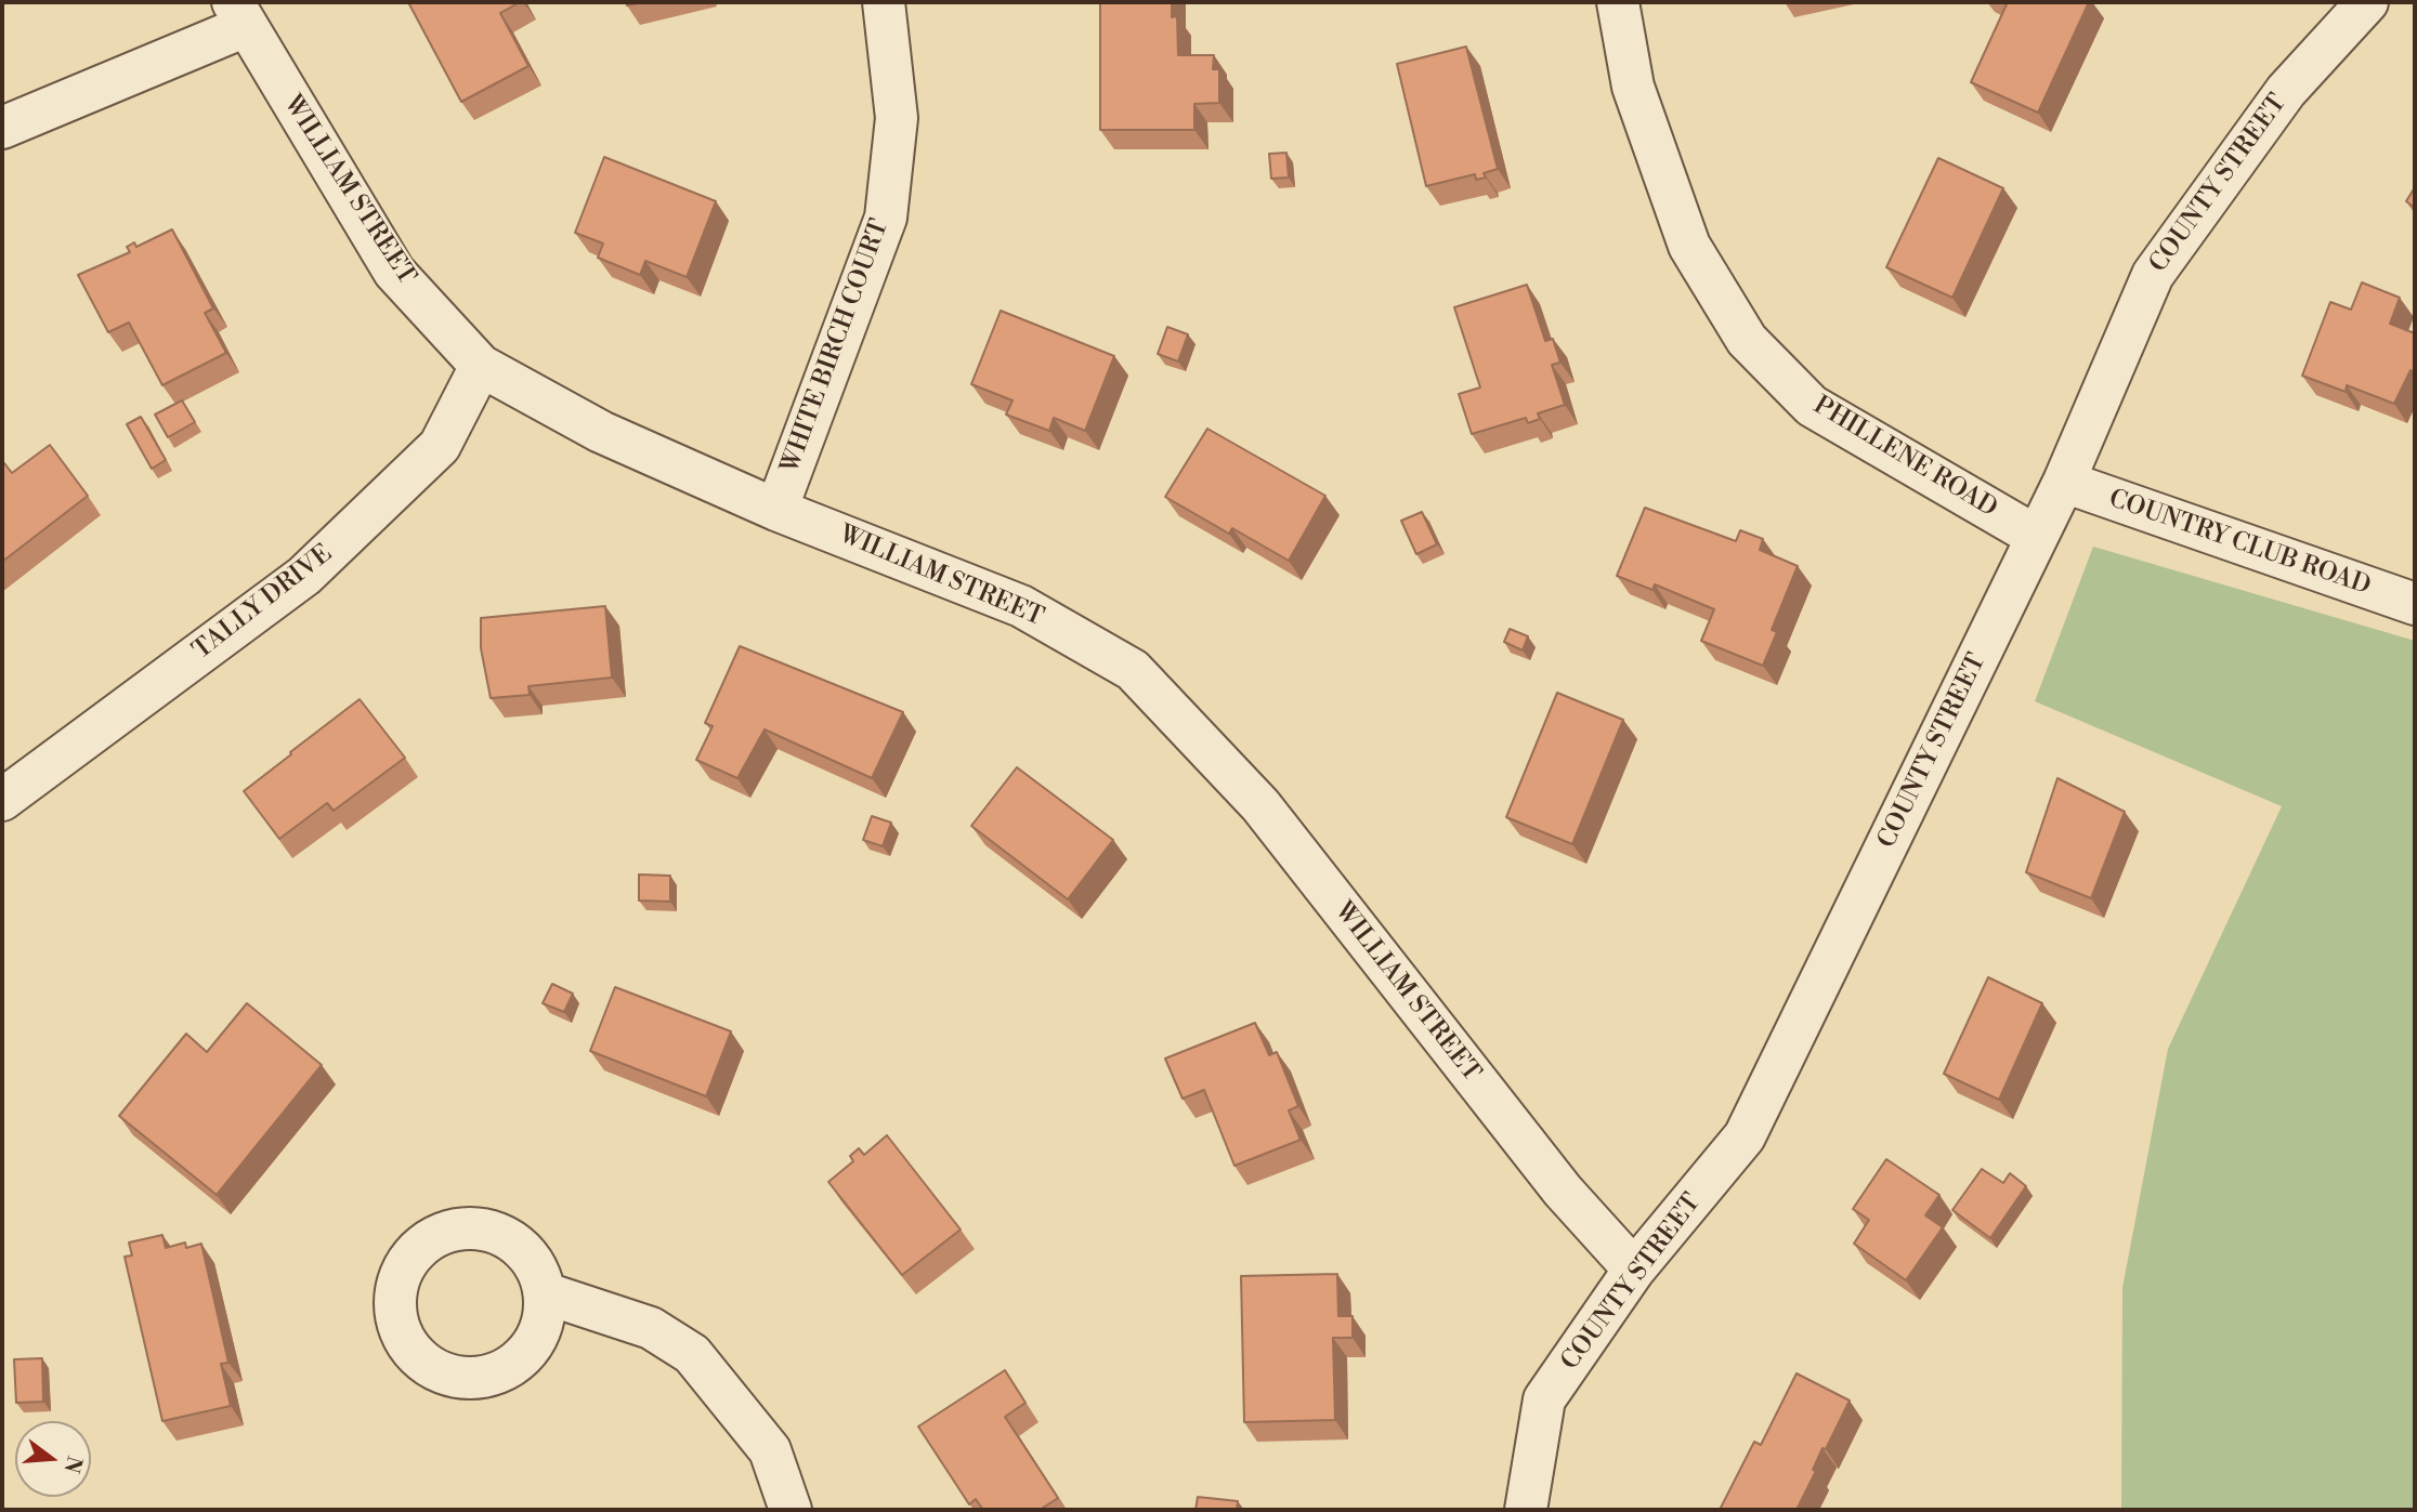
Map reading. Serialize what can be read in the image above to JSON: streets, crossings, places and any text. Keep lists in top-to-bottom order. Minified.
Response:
{"streets":{"street":["COUNTY STREET","WILLIAM STREET","WHITE BIRCH COURT","PHILLENE ROAD","COUNTRY CLUB ROAD","TALLY DRIVE"]},"crossings":[["COUNTY STREET","WILLIAM STREET"],["COUNTY STREET","PHILLENE ROAD"],["COUNTY STREET","COUNTRY CLUB ROAD"],["WILLIAM STREET","WHITE BIRCH COURT"],["WILLIAM STREET","TALLY DRIVE"]],"north":"right"}
